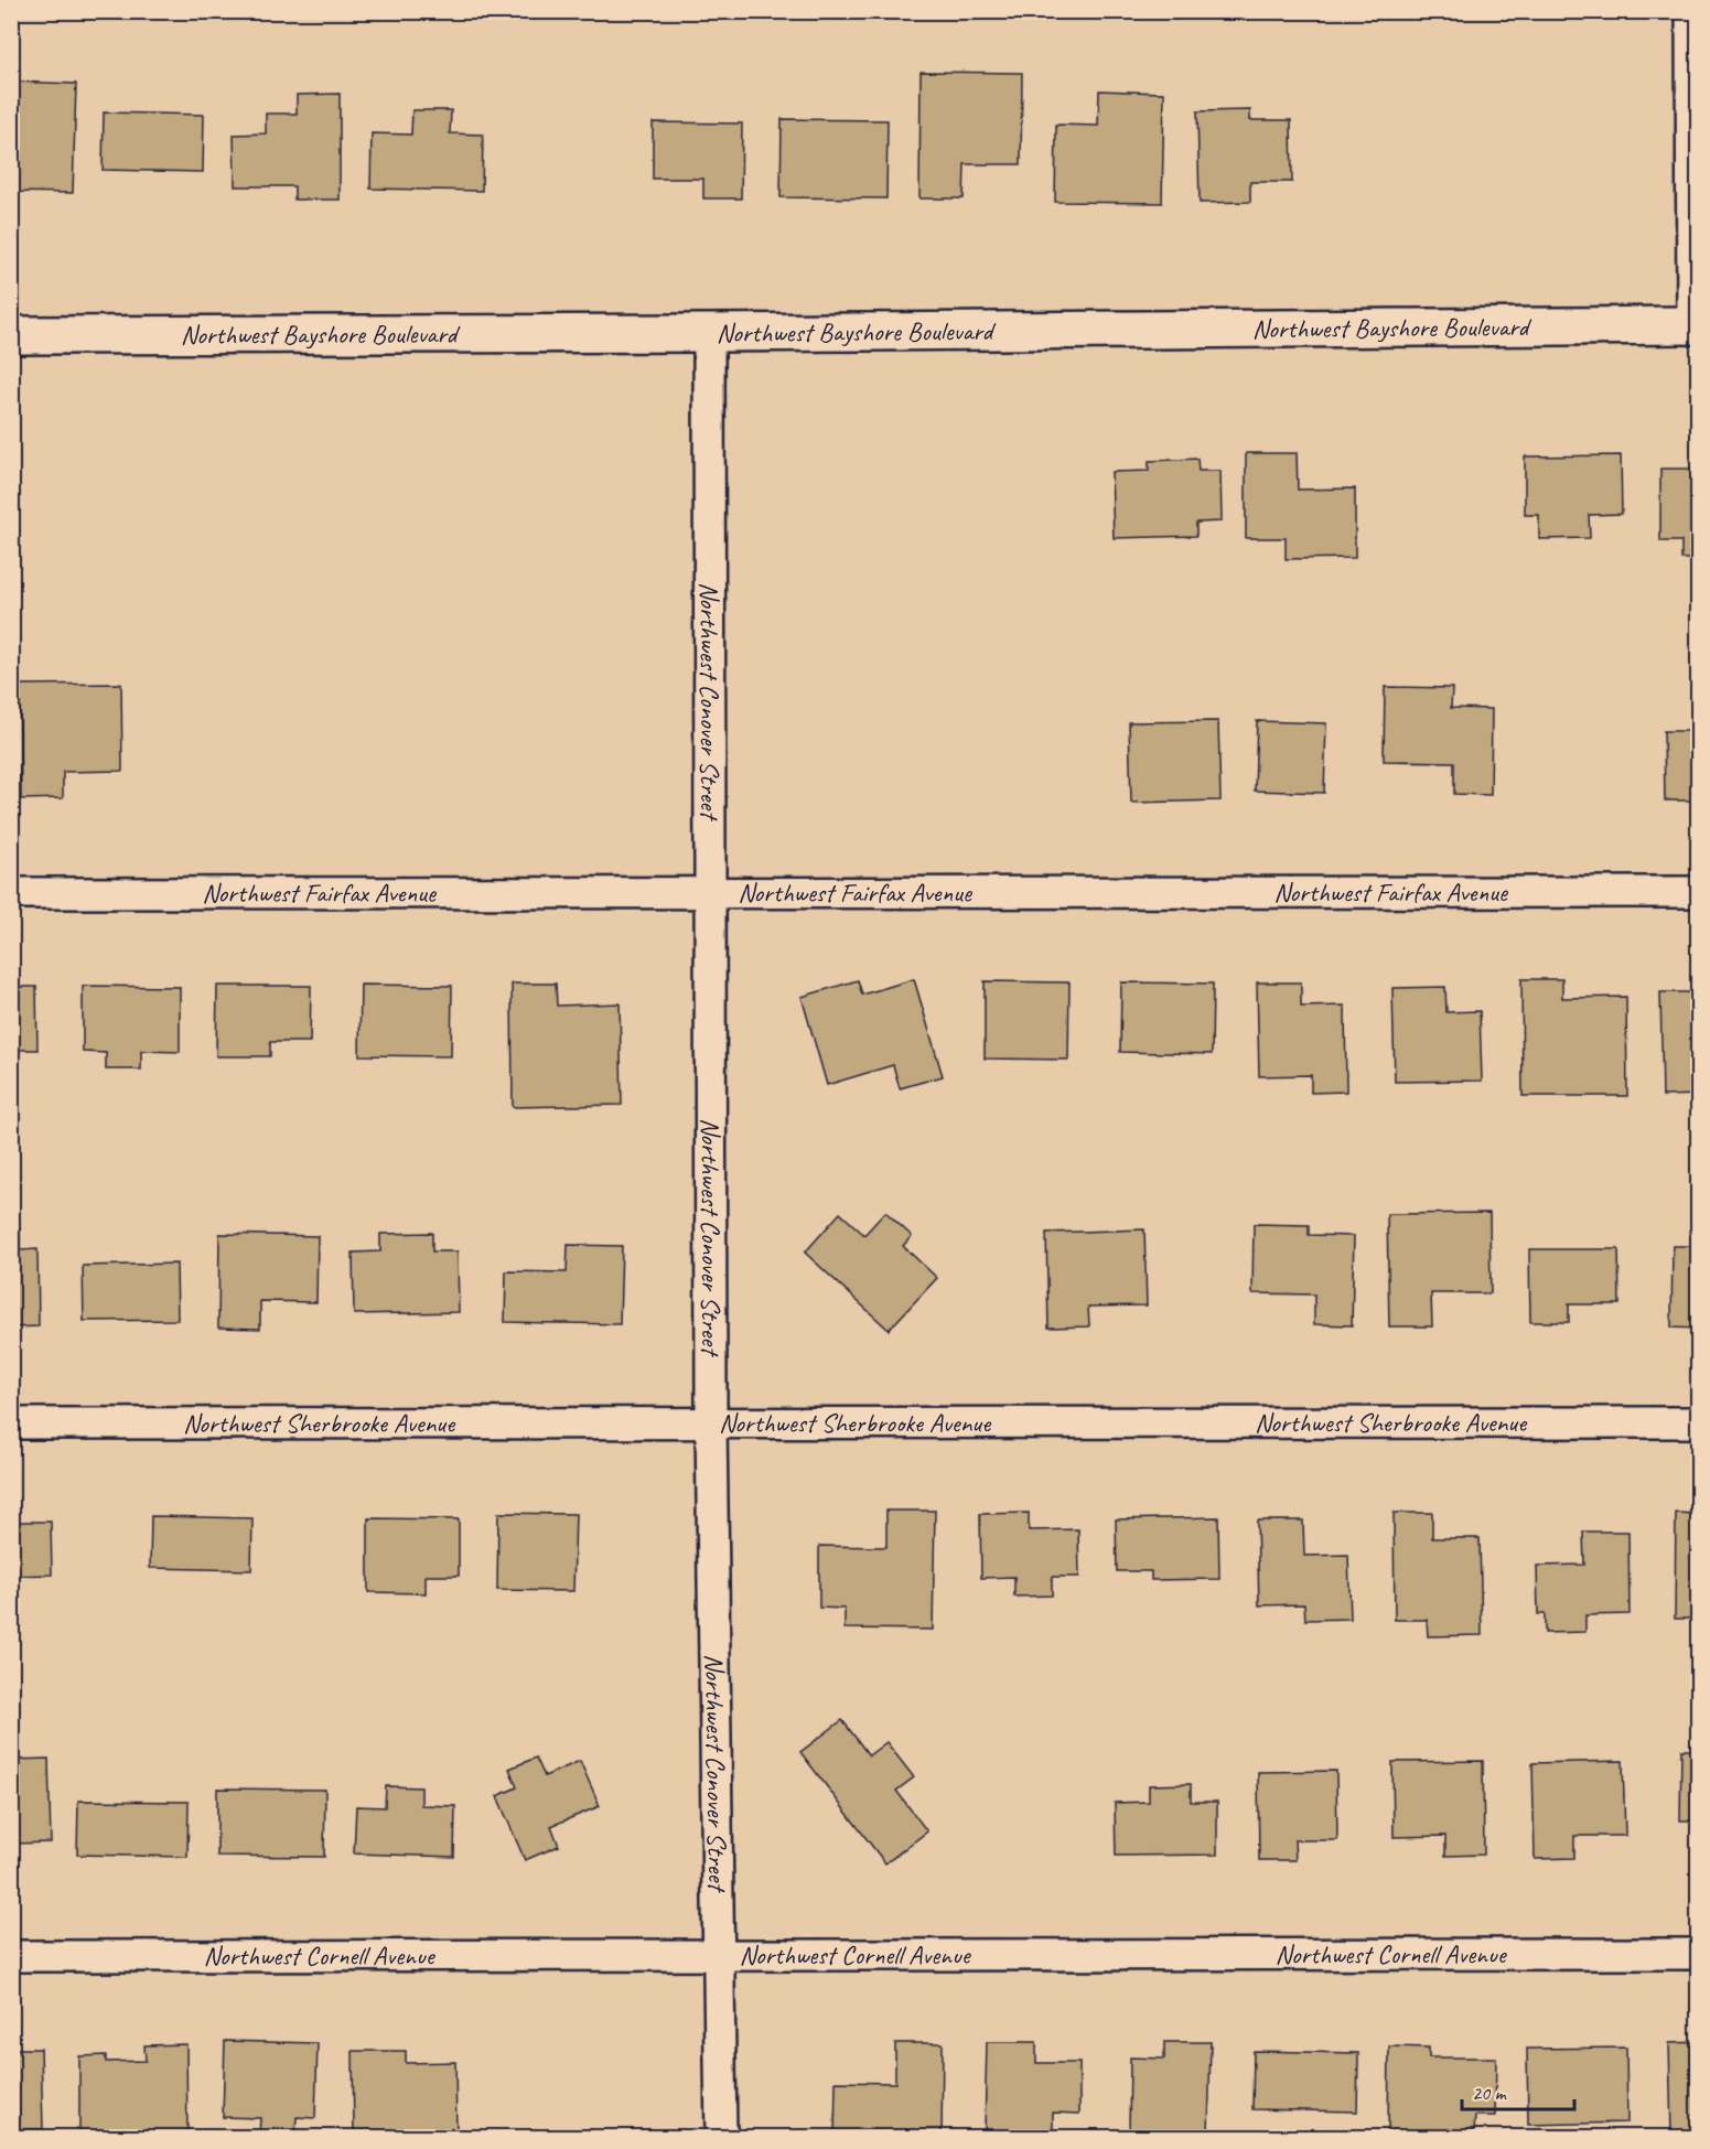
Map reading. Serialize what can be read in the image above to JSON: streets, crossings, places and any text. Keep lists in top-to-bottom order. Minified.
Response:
{"streets":{"main road":["Northwest Bayshore Boulevard"],"street":["Northwest Conover Street","Northwest Fairfax Avenue","Northwest Sherbrooke Avenue","Northwest Cornell Avenue"]},"crossings":[["Northwest Bayshore Boulevard","Northwest Conover Street"],["Northwest Conover Street","Northwest Fairfax Avenue"],["Northwest Conover Street","Northwest Sherbrooke Avenue"],["Northwest Conover Street","Northwest Cornell Avenue"]],"scale_bar":"20 m"}
